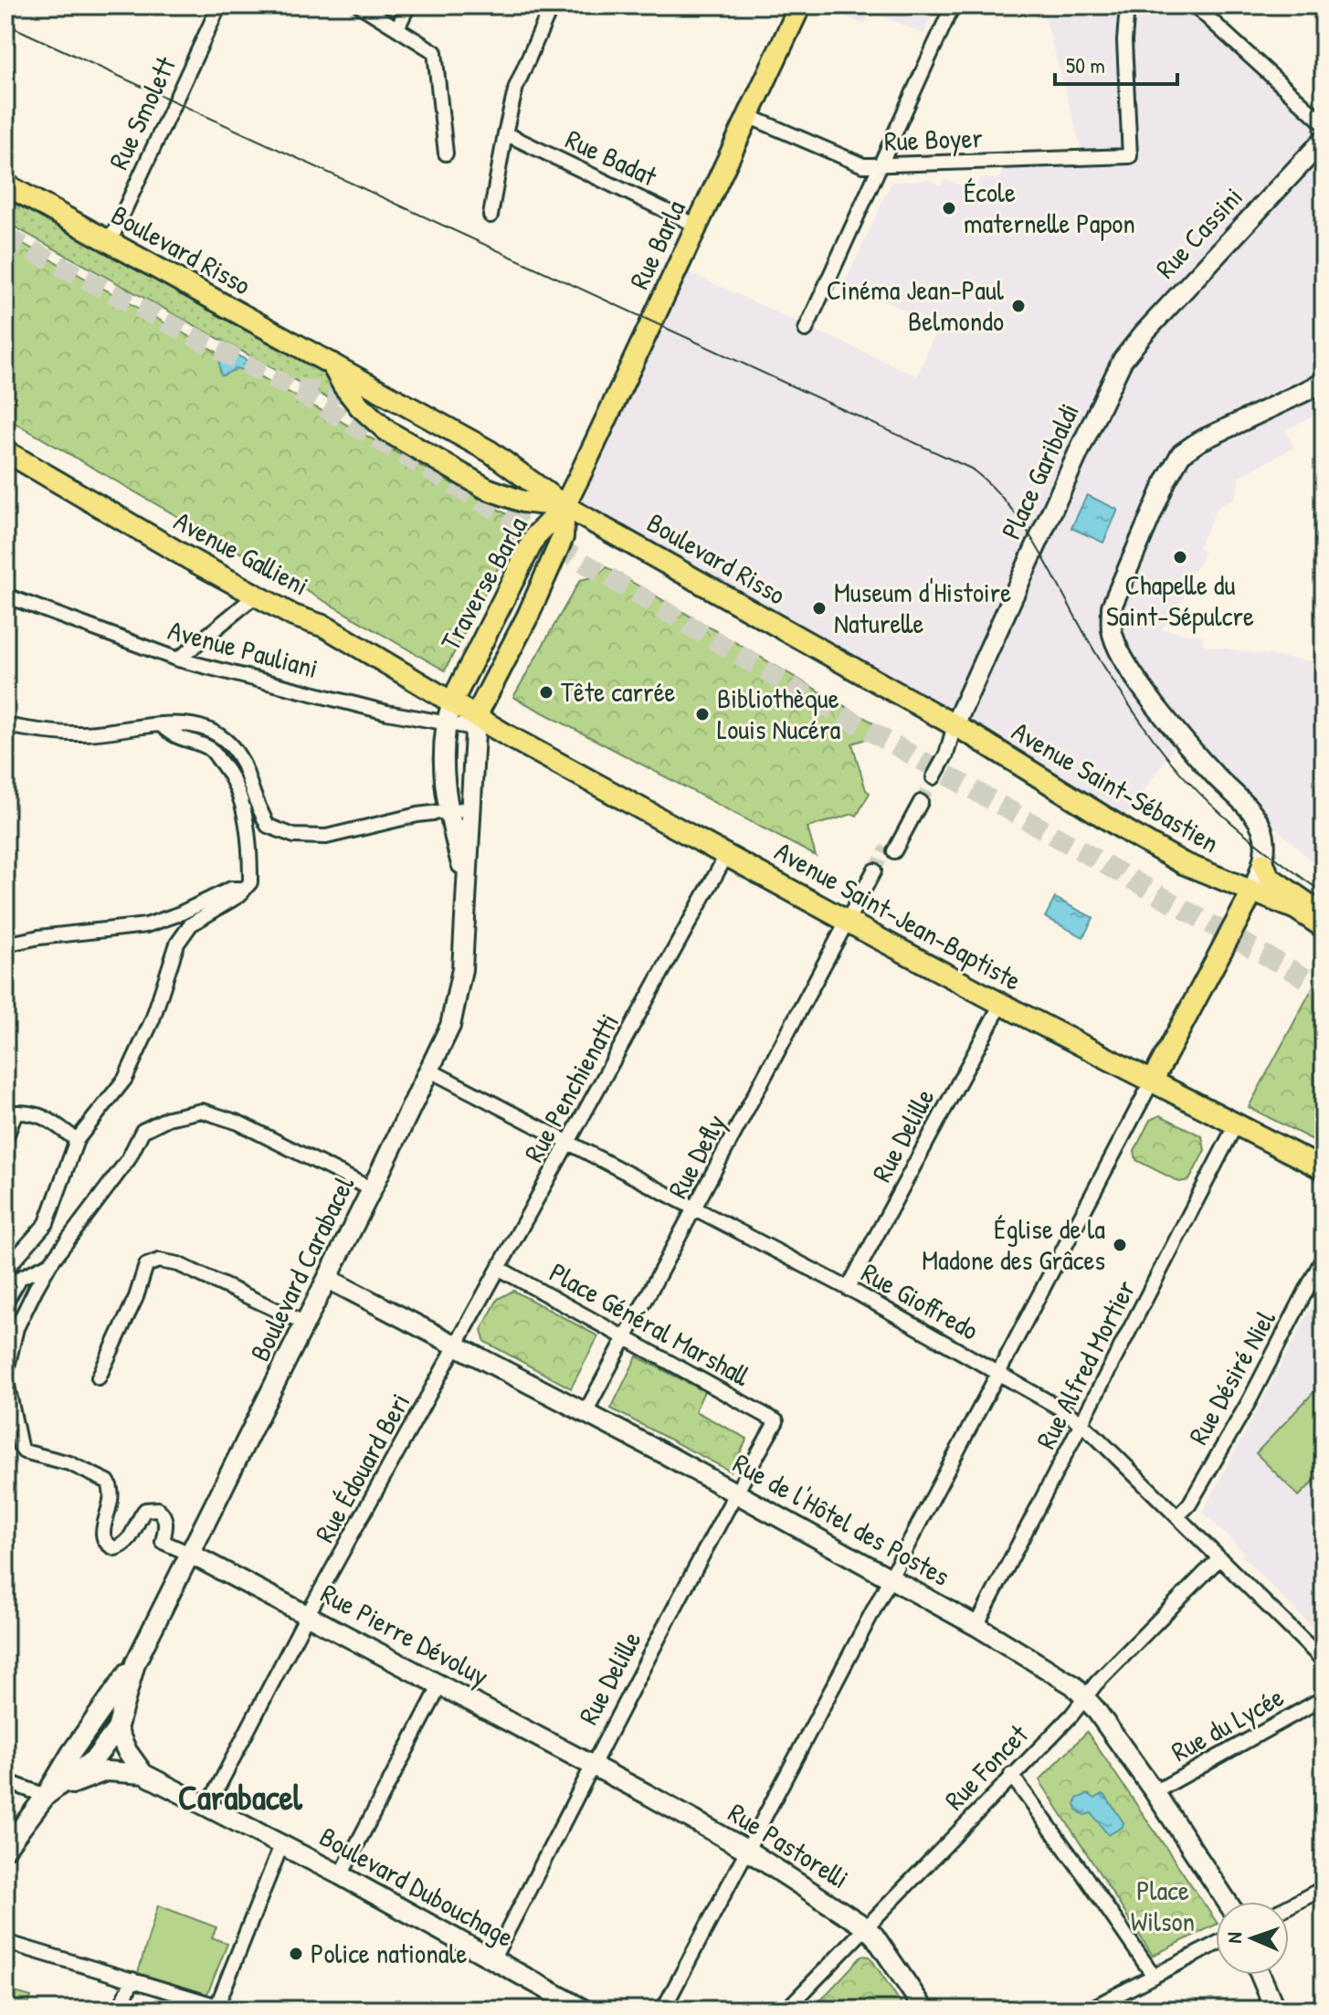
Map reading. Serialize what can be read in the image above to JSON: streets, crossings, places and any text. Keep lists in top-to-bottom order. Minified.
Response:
{"streets":{"main road":["Rue Cassini","Rue Barla","Boulevard Risso","Place Garibaldi","Avenue Gallieni","Traverse Barla","Avenue Saint-Sébastien","Avenue Saint-Jean-Baptiste","Boulevard Carabacel","Rue de l'Hôtel des Postes","Rue Pierre Dévoluy","Rue Pastorelli","Boulevard Dubouchage"],"street":["Rue Smolett","Rue Boyer","Rue Badat","Avenue Pauliani","Rue Penchienatti","Rue Delille","Rue Defly","Rue Gioffredo","Place Général Marshall","Rue Alfred Mortier","Rue Désiré Niel","Rue Édouard Beri","Rue du Lycée","Rue Foncet"]},"crossings":[["Rue Smolett","Boulevard Risso"],["Rue Boyer","Rue Barla"],["Rue Badat","Rue Barla"],["Rue Cassini","Place Garibaldi"],["Rue Barla","Boulevard Risso"],["Rue Barla","Traverse Barla"],["Boulevard Risso","Place Garibaldi"],["Boulevard Risso","Traverse Barla"],["Boulevard Risso","Avenue Saint-Sébastien"],["Place Garibaldi","Avenue Saint-Sébastien"],["Avenue Gallieni","Traverse Barla"],["Avenue Gallieni","Avenue Saint-Jean-Baptiste"],["Traverse Barla","Avenue Pauliani"],["Traverse Barla","Avenue Saint-Jean-Baptiste"],["Traverse Barla","Boulevard Carabacel"],["Avenue Pauliani","Avenue Saint-Jean-Baptiste"],["Avenue Pauliani","Boulevard Carabacel"],["Avenue Saint-Jean-Baptiste","Rue Penchienatti"],["Avenue Saint-Jean-Baptiste","Rue Delille"],["Avenue Saint-Jean-Baptiste","Rue Defly"],["Avenue Saint-Jean-Baptiste","Boulevard Carabacel"],["Avenue Saint-Jean-Baptiste","Rue Alfred Mortier"],["Rue Penchienatti","Rue Gioffredo"],["Rue Penchienatti","Place Général Marshall"],["Rue Penchienatti","Rue Édouard Beri"],["Rue Penchienatti","Rue de l'Hôtel des Postes"],["Rue Delille","Rue Gioffredo"],["Rue Delille","Place Général Marshall"],["Rue Delille","Rue de l'Hôtel des Postes"],["Rue Delille","Rue Pierre Dévoluy"],["Rue Delille","Rue Pastorelli"],["Rue Delille","Boulevard Dubouchage"],["Rue Defly","Rue Gioffredo"],["Rue Defly","Place Général Marshall"],["Rue Defly","Rue de l'Hôtel des Postes"],["Boulevard Carabacel","Rue Gioffredo"],["Boulevard Carabacel","Rue de l'Hôtel des Postes"],["Boulevard Carabacel","Rue Pierre Dévoluy"],["Boulevard Carabacel","Boulevard Dubouchage"],["Rue Gioffredo","Rue Alfred Mortier"],["Rue Gioffredo","Rue Désiré Niel"],["Rue Gioffredo","Rue Foncet"],["Rue Alfred Mortier","Rue de l'Hôtel des Postes"],["Rue Édouard Beri","Rue de l'Hôtel des Postes"],["Rue Édouard Beri","Rue Pierre Dévoluy"],["Rue Édouard Beri","Boulevard Dubouchage"],["Rue de l'Hôtel des Postes","Rue du Lycée"],["Rue de l'Hôtel des Postes","Rue Foncet"],["Rue Pierre Dévoluy","Rue Pastorelli"],["Rue Foncet","Rue Pastorelli"]],"districts":["Carabacel"],"parks":["Place Wilson"],"places":["École maternelle Papon","Cinéma Jean-Paul Belmondo","Chapelle du Saint-Sépulcre","Museum d'Histoire Naturelle","Tête carrée","Bibliothèque Louis Nucéra","Église de la Madone des Grâces","Police nationale"],"scale_bar":"50 m","north":"left"}
